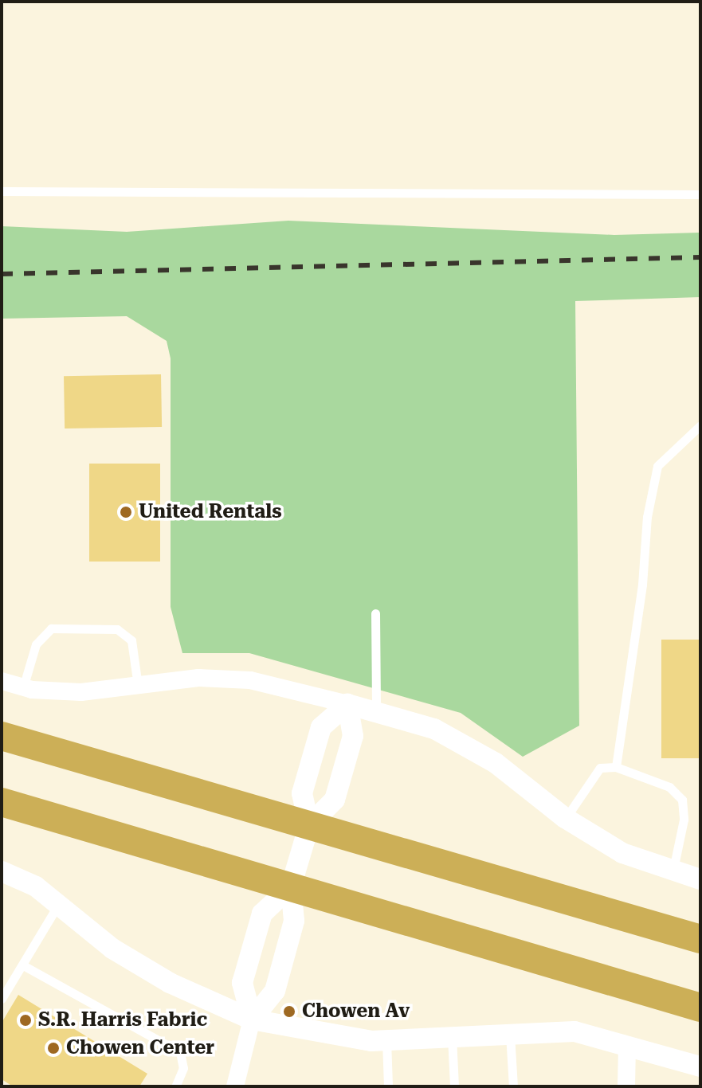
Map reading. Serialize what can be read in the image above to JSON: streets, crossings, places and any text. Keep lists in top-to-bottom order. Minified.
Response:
{"places":["United Rentals","Chowen Av","S.R. Harris Fabric","Chowen Center"]}
